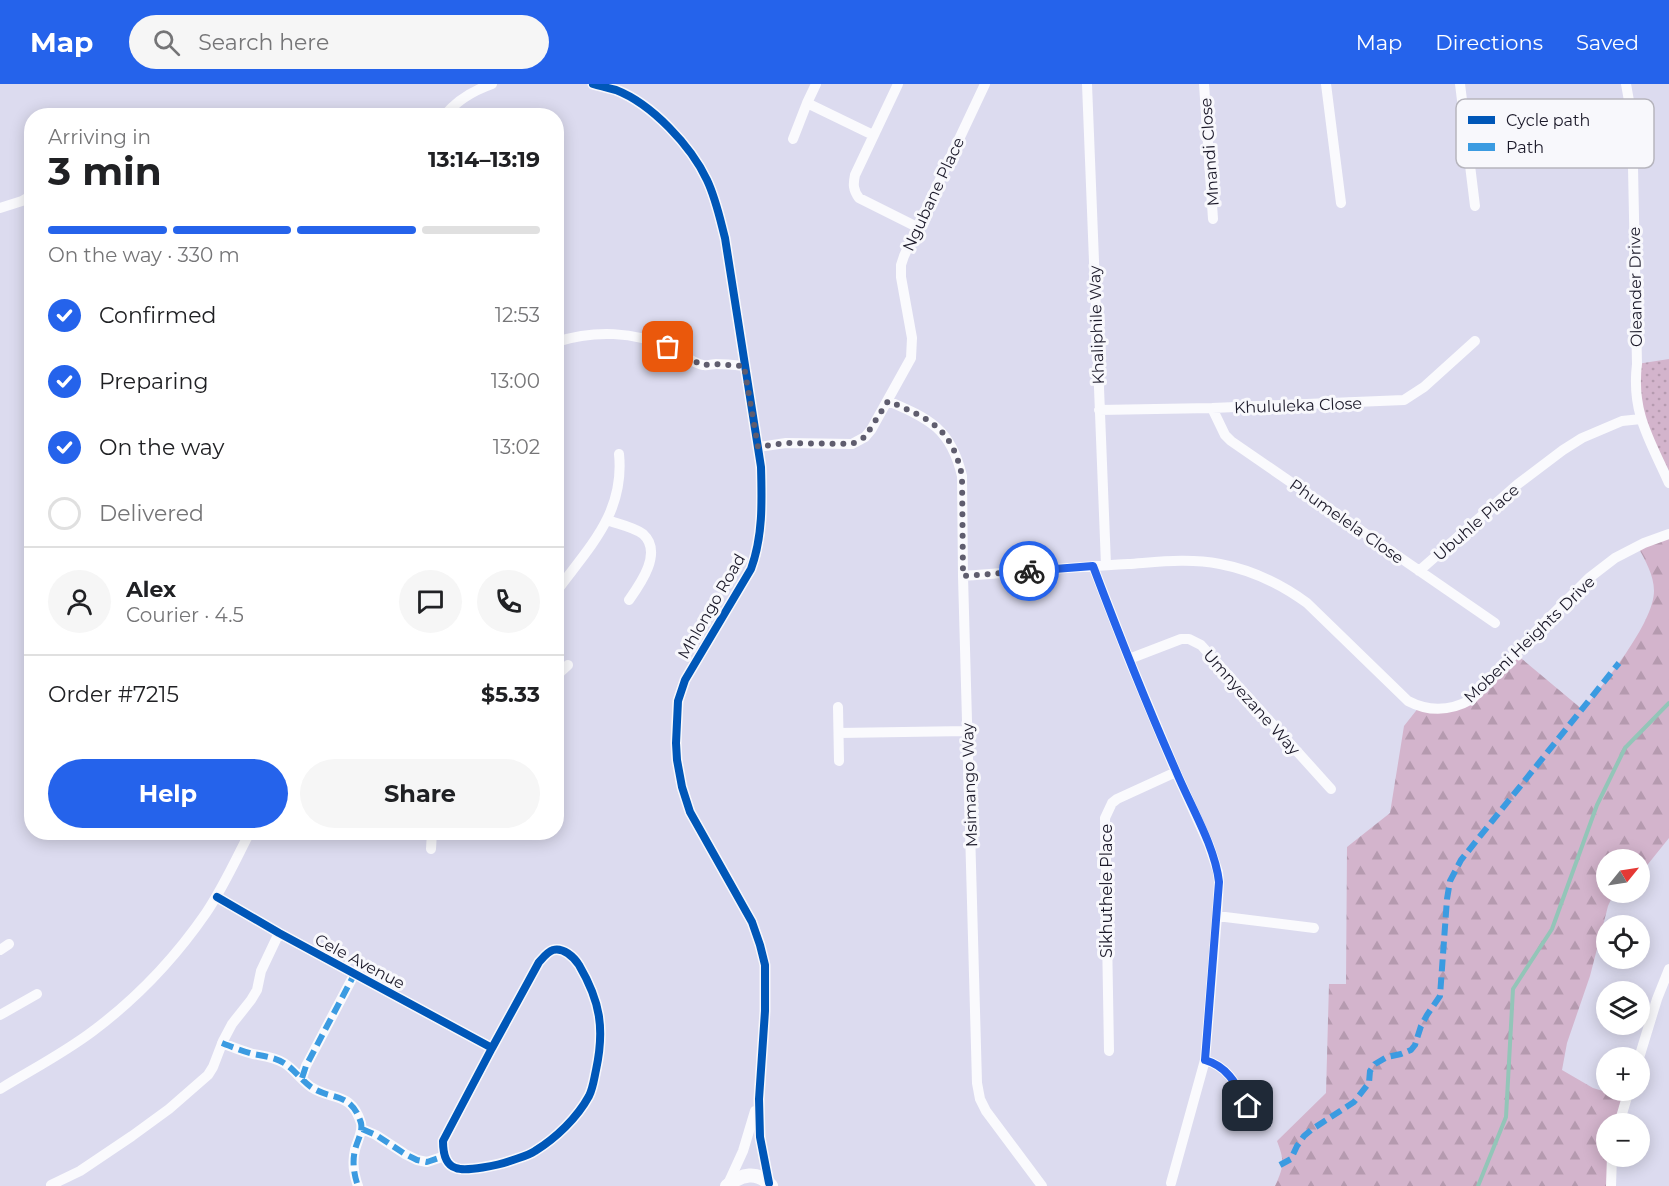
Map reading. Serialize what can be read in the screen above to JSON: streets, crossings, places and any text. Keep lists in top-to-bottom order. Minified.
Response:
{"streets":{"street":["Mnandi Close","Ngubane Place","Oleander Drive","Khaliphile Way","Khululeka Close","Phumelela Close","Ubuhle Place","Mhlongo Road","Mobeni Heights Drive","Umnyezane Way","Msimango Way","Sikhuthele Place","Cele Avenue"]},"crossings":[["Ngubane Place","Mhlongo Road"],["Ngubane Place","Msimango Way"],["Oleander Drive","Ubuhle Place"],["Khaliphile Way","Khululeka Close"],["Khaliphile Way","Mobeni Heights Drive"],["Khululeka Close","Phumelela Close"],["Phumelela Close","Ubuhle Place"],["Mobeni Heights Drive","Msimango Way"]],"legend":["Cycle path","Path"],"north":"top right","page":{"header":"Map","search":"Search here","nav":["Map","Directions","Saved"],"heading":["3 min","Arriving in","13:14–13:19"],"panel":["Alex","Courier · 4.5","Order #7215","$5.33"],"bar":"On the way · 330 m","list":[["Confirmed","12:53"],["Preparing","13:00"],["On the way","13:02"],"Delivered"],"buttons":["Help","Share"],"map_buttons":["+","−"]}}
